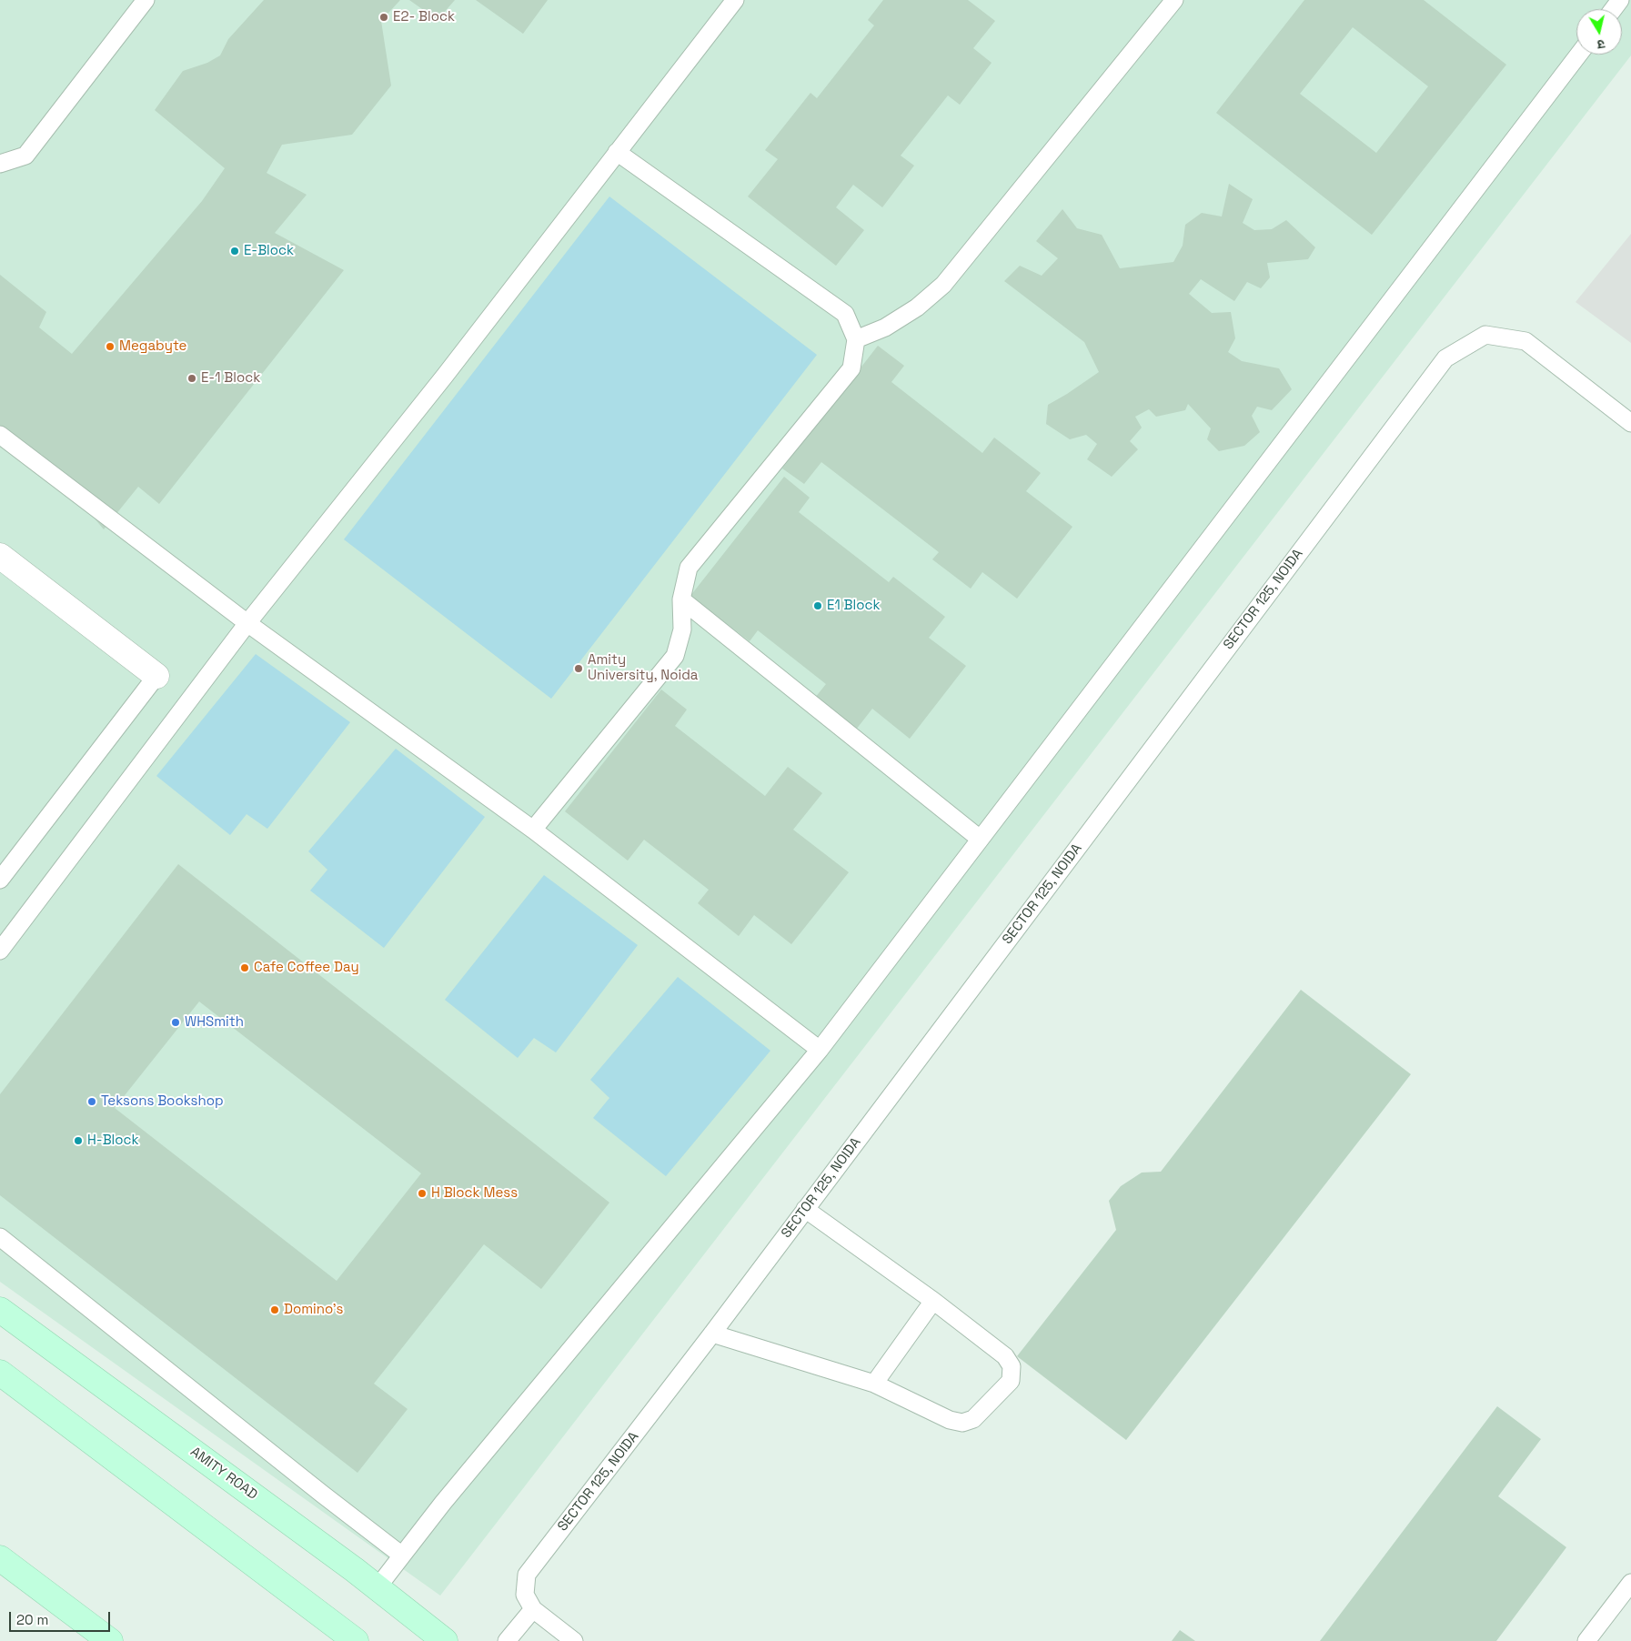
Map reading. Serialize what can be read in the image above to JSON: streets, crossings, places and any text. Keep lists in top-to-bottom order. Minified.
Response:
{"streets":{"street":["AMITY ROAD"],"lane":["SECTOR 125, NOIDA"]},"places":["E2- Block","E-Block","Megabyte","E-1 Block","E1 Block","Amity University, Noida","Cafe Coffee Day","WHSmith","Teksons Bookshop","H-Block","H Block Mess","Domino's"],"scale_bar":"20 m","north":"bottom"}
